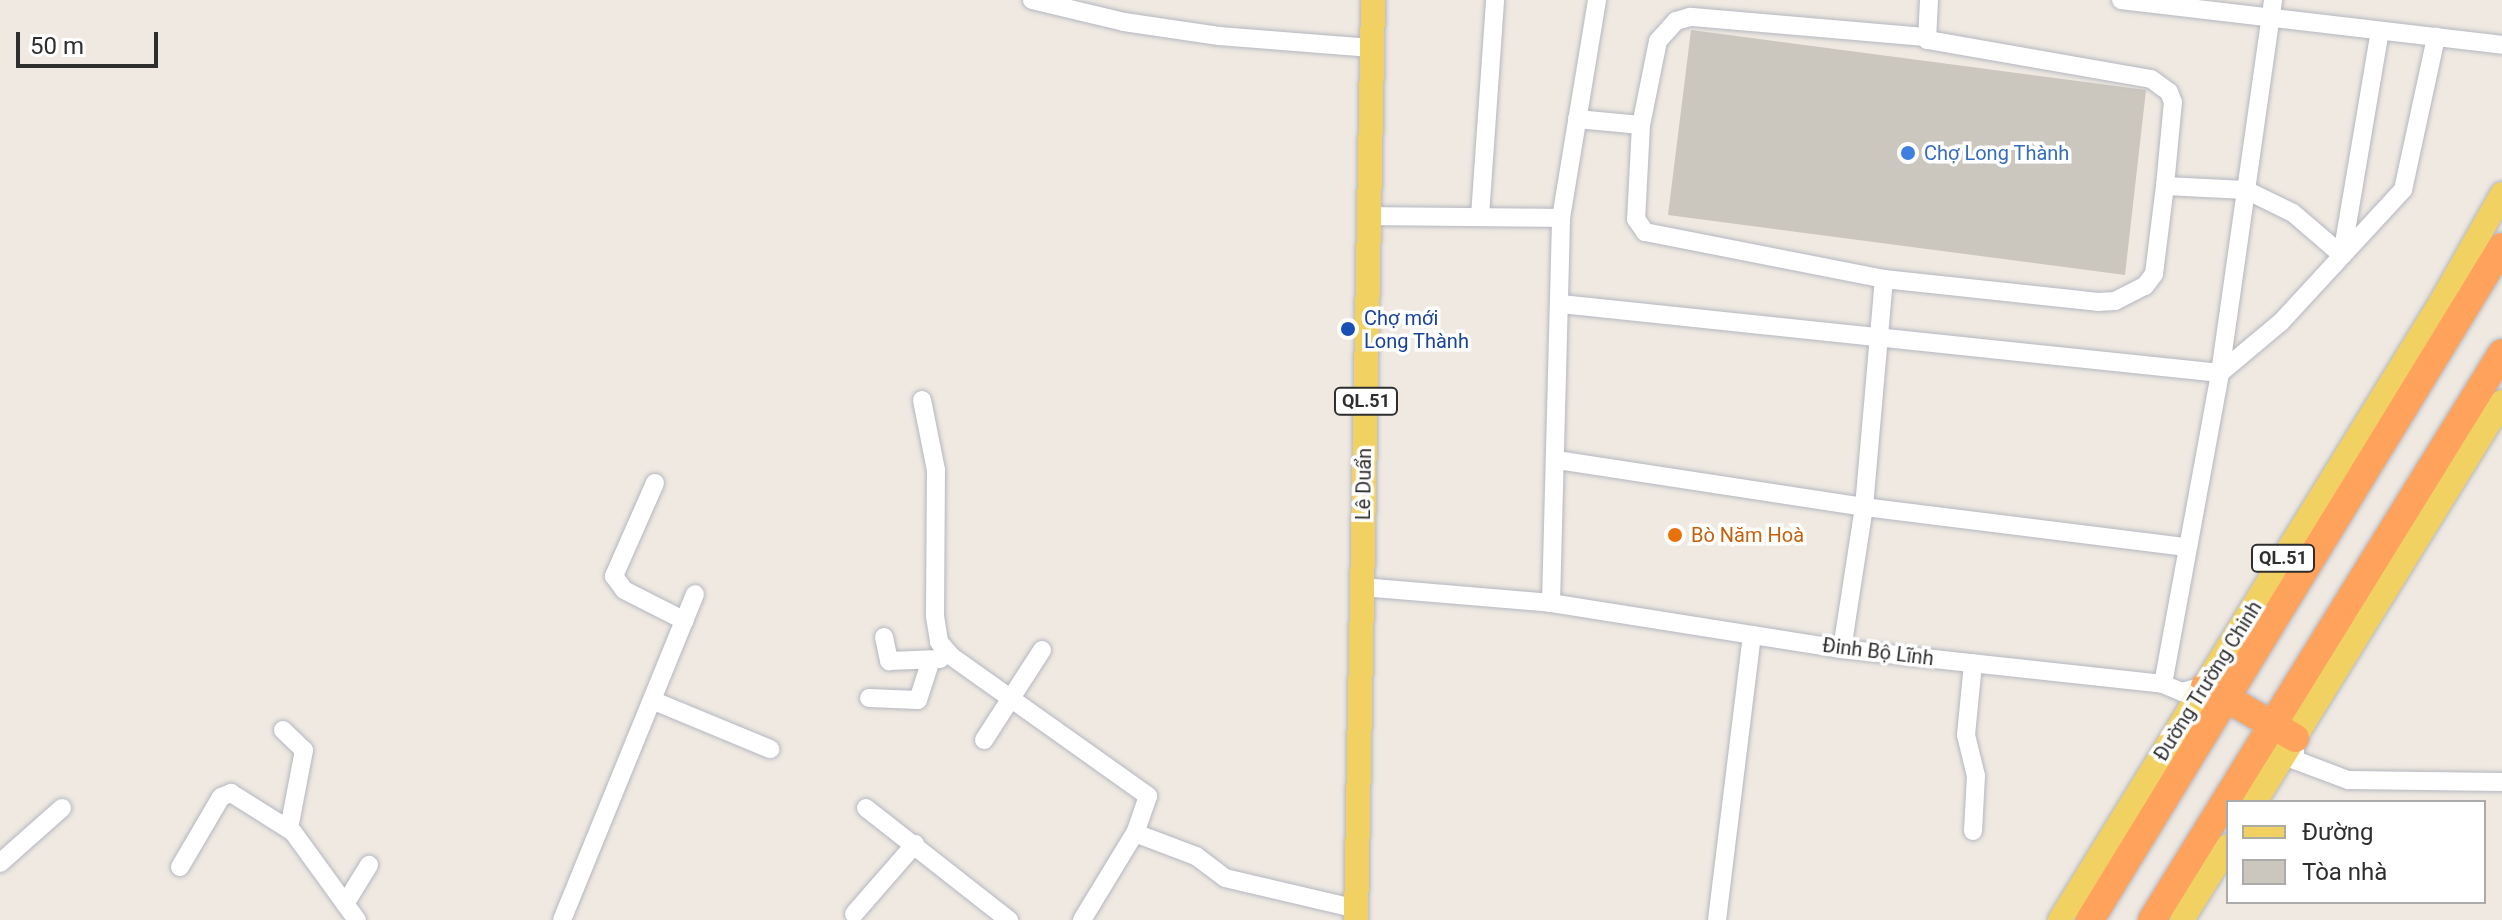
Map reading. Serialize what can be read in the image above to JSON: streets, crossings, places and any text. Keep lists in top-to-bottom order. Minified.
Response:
{"streets":{"highway":["QL.51","Đường Trường Chinh"],"main road":["Lê Duẩn"],"street":["Đinh Bộ Lĩnh"]},"crossings":[["Lê Duẩn","Đinh Bộ Lĩnh"],["Đinh Bộ Lĩnh","Đường Trường Chinh"]],"places":["Chợ Long Thành","Chợ mới Long Thành","Bò Năm Hoà"],"legend":["Đường","Tòa nhà"],"scale_bar":"50 m"}
